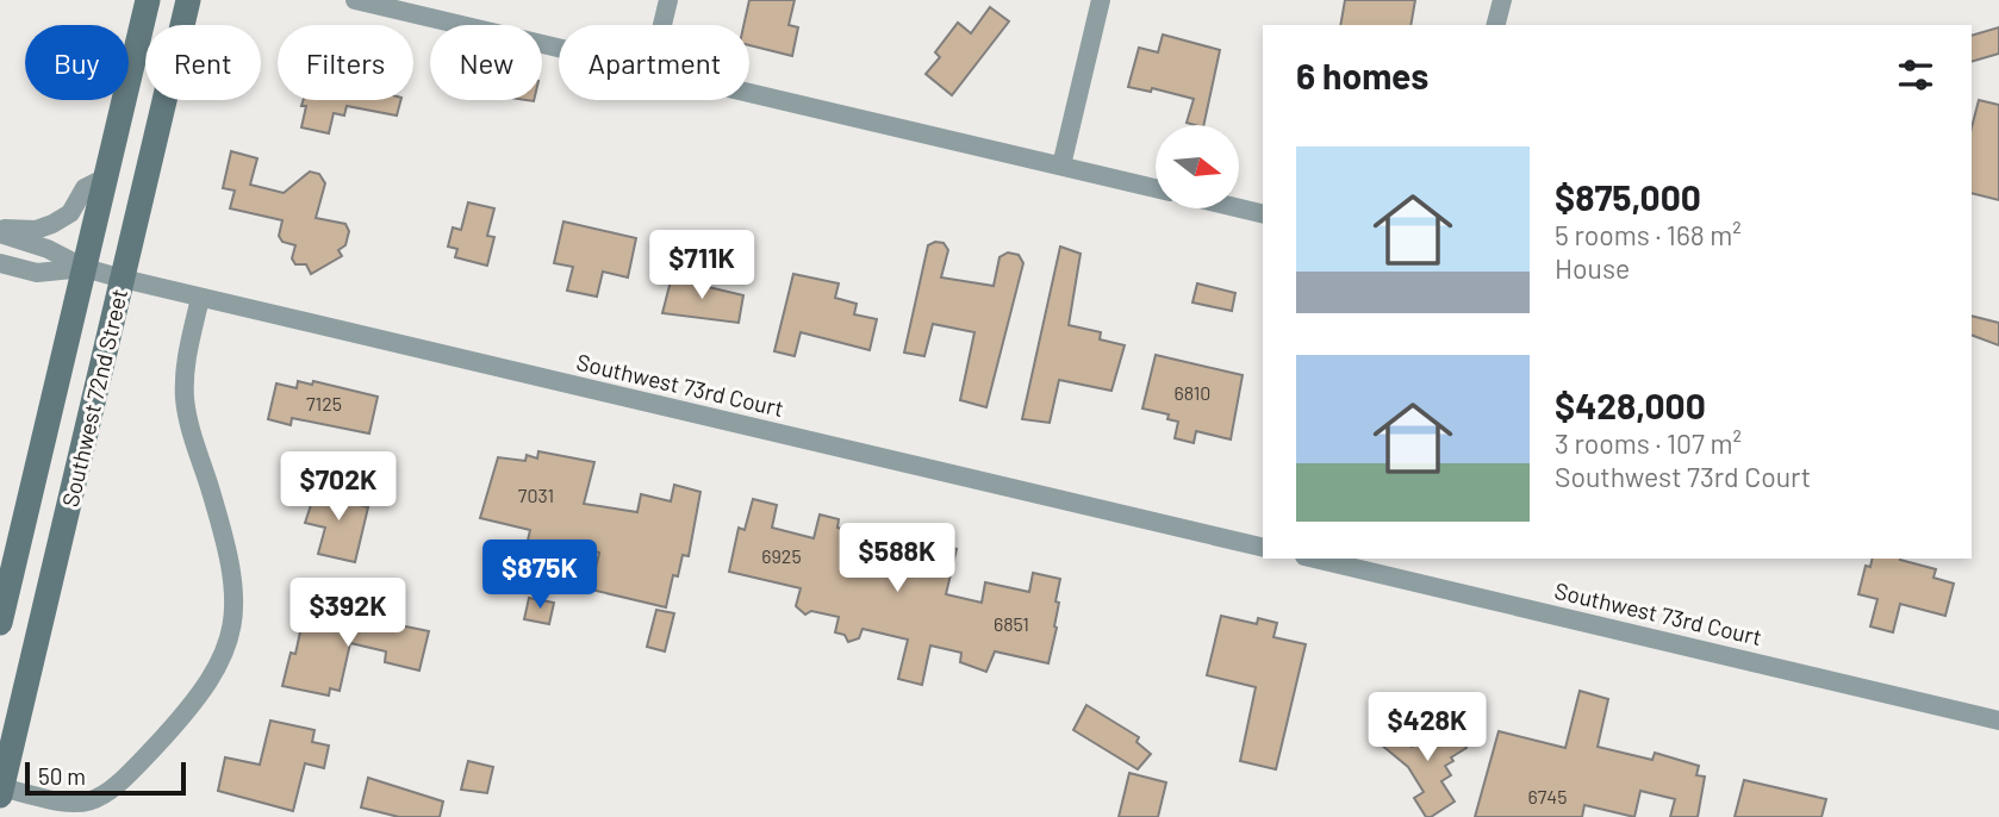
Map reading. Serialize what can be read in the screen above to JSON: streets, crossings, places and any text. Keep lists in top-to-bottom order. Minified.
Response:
{"streets":{"main road":["Southwest 72nd Street"],"street":["Southwest 73rd Court"]},"crossings":[["Southwest 73rd Court","Southwest 72nd Street"]],"house_numbers":["6810","7125","7031","6925","6851","6745"],"scale_bar":"50 m","north":"right","page":{"chip":["Buy","Rent","Filters","New","Apartment"],"heading":"6 homes","list":[{"name":"$875,000","note":"5 rooms · 168 m² · House"},{"name":"$428,000","note":"3 rooms · 107 m² · Southwest 73rd Court"}],"price":["$711K","$702K","$588K","$875K","$392K","$428K"],"scale":"50 m"}}
